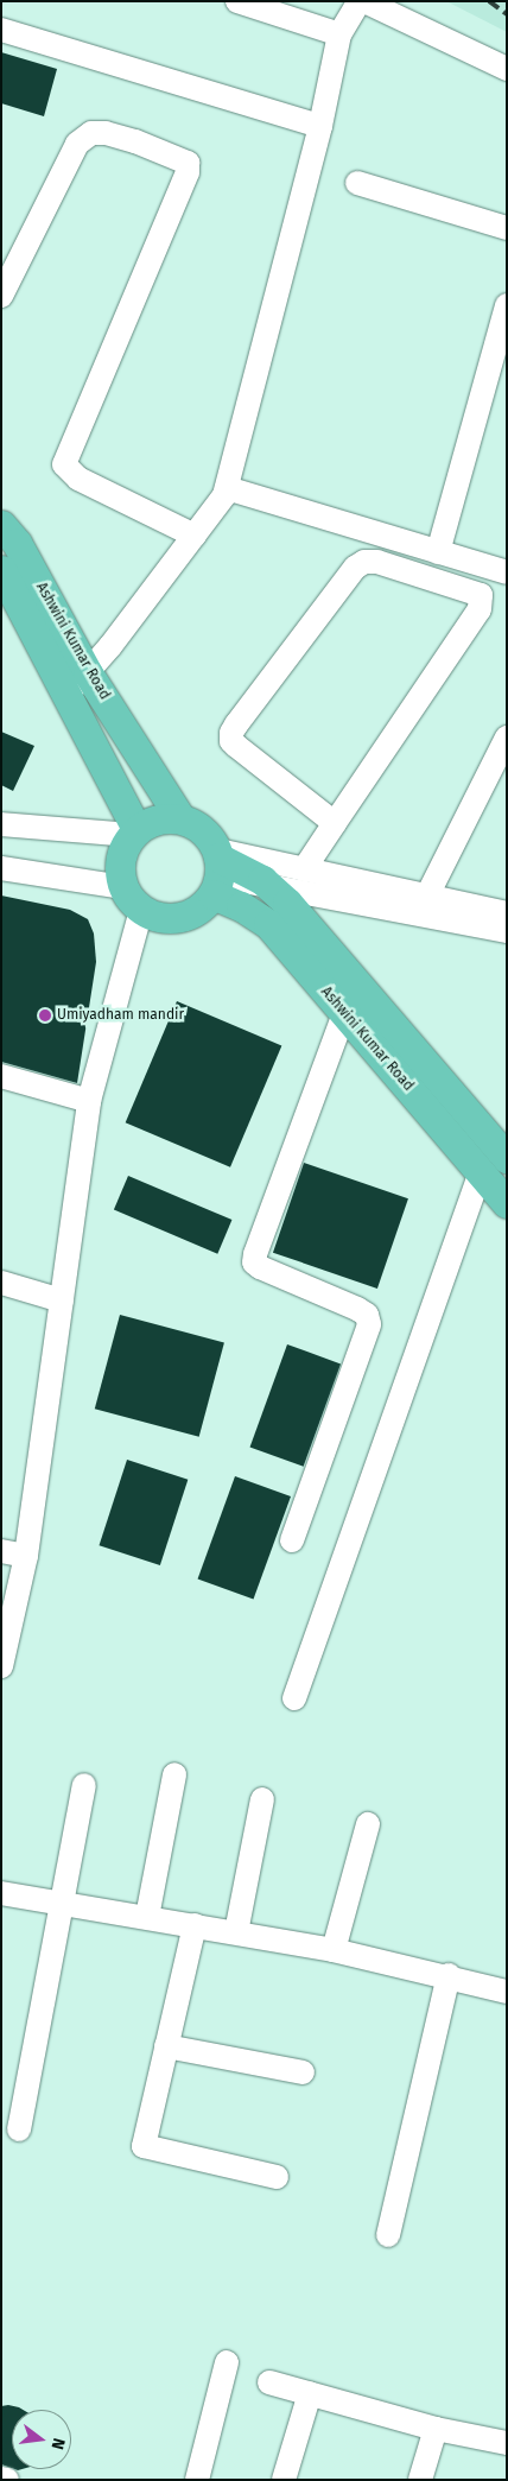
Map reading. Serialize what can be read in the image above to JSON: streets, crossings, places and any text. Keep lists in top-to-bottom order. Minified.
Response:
{"streets":{"main road":["Ashwini Kumar Road"]},"places":["Umiyadham mandir"],"north":"right"}
